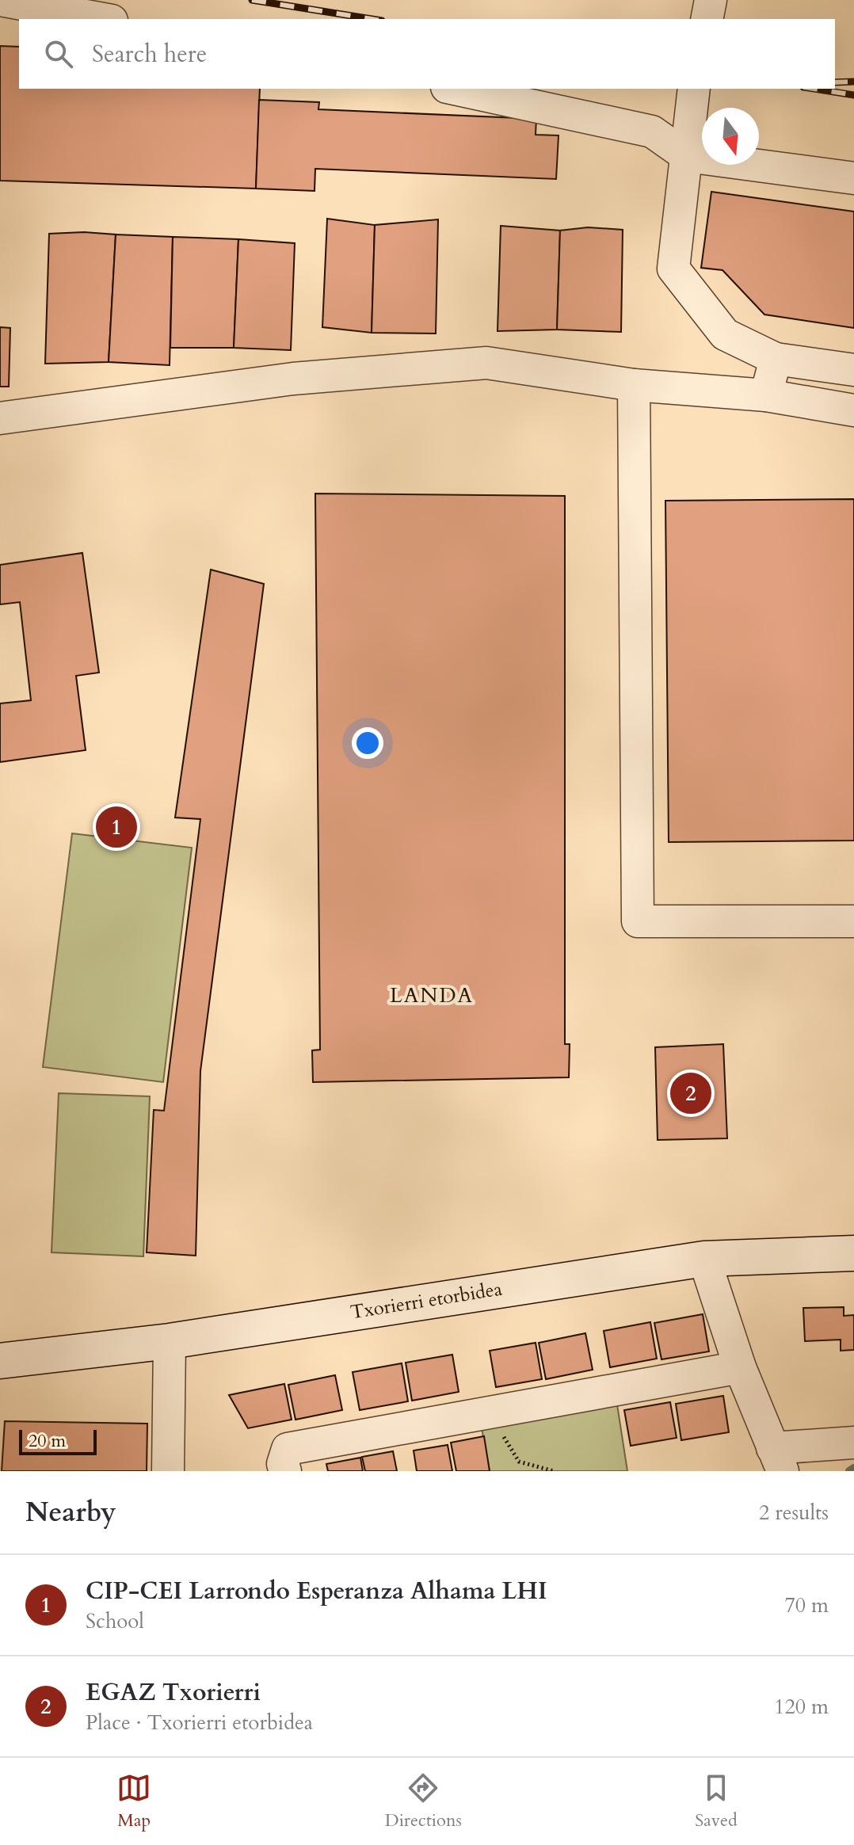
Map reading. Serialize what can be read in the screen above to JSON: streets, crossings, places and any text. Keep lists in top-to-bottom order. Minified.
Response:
{"streets":{"street":["Txorierri etorbidea"]},"districts":["LANDA"],"scale_bar":"20 m","north":"bottom","page":{"search":"Search here","pins":["1","2"],"scale":"20 m","heading":["Nearby","2 results"],"list":[{"mark":"1","name":"CIP-CEI Larrondo Esperanza Alhama LHI","note":"School","value":"70 m"},{"mark":"2","name":"EGAZ Txorierri","note":"Place · Txorierri etorbidea","value":"120 m"}],"nav":["Map","Directions","Saved"]}}
